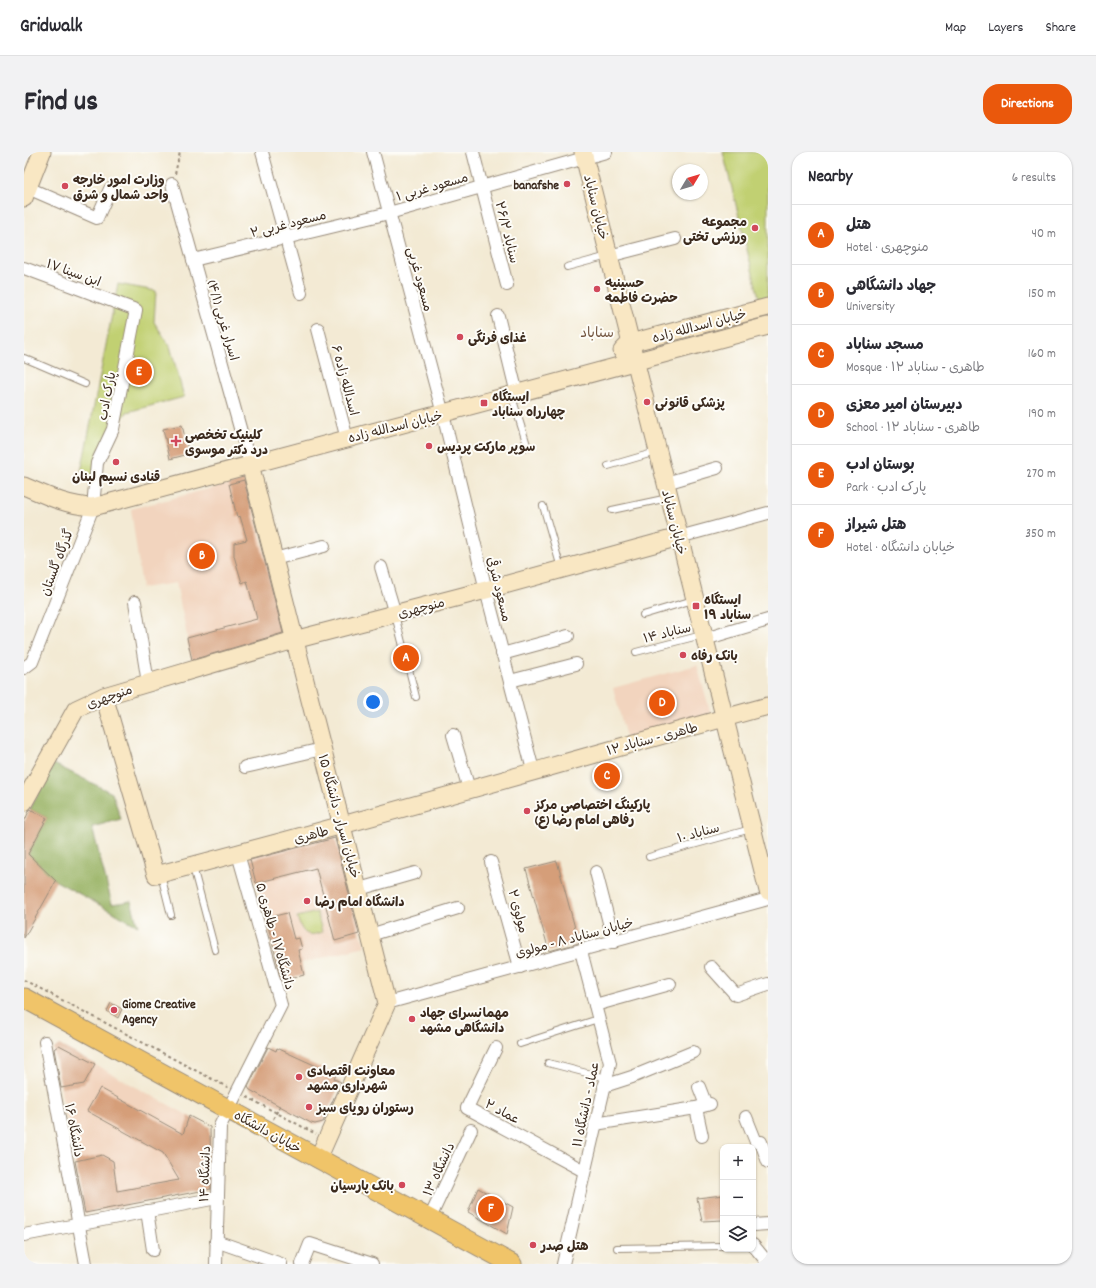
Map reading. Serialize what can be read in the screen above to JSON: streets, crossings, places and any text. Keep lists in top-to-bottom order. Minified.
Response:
{"streets":{"main road":["خیابان دانشگاه"],"street":["مسعود غربی ۱","خیابان سناباد","مسعود غربی ۲","سناباد ۲۶/۲","ابن سینا ۱۷","مسعود غربی","اسرار غربی (۴/۱)","خیابان اسدالله زاده","اسدالله زاده ۶","پارک ادب","گذرگاه گلستان","مسعود شرقی","منوچهری","طاهری - سناباد ۱۲","خیابان اسرار - دانشگاه ۱۵","طاهری","مولوی ۲","دانشگاه۱۷ - طاهری ۵","خیابان سناباد ۸ - مولوی","عماد - دانشگاه ۱۱","عماد ۲","دانشگاه ۱۶","دانشگاه ۱۳","دانشگاه ۱۴"],"lane":["سناباد ۱۴","سناباد ۱۰"]},"crossings":[["مسعود غربی ۱","خیابان سناباد"],["مسعود غربی ۱","مسعود غربی ۲"],["مسعود غربی ۱","سناباد ۲۶/۲"],["مسعود غربی ۱","مسعود غربی"],["خیابان سناباد","خیابان اسدالله زاده"],["خیابان سناباد","منوچهری"],["خیابان سناباد","سناباد ۱۴"],["خیابان سناباد","طاهری - سناباد ۱۲"],["خیابان سناباد","سناباد ۱۰"],["مسعود غربی ۲","مسعود غربی"],["مسعود غربی ۲","اسرار غربی (۴/۱)"],["ابن سینا ۱۷","پارک ادب"],["مسعود غربی","خیابان اسدالله زاده"],["مسعود غربی","مسعود شرقی"],["اسرار غربی (۴/۱)","خیابان اسدالله زاده"],["اسرار غربی (۴/۱)","خیابان اسرار - دانشگاه ۱۵"],["خیابان اسدالله زاده","اسدالله زاده ۶"],["خیابان اسدالله زاده","پارک ادب"],["خیابان اسدالله زاده","گذرگاه گلستان"],["خیابان اسدالله زاده","مسعود شرقی"],["خیابان اسدالله زاده","خیابان اسرار - دانشگاه ۱۵"],["پارک ادب","گذرگاه گلستان"],["مسعود شرقی","منوچهری"],["مسعود شرقی","طاهری - سناباد ۱۲"],["مسعود شرقی","طاهری"],["منوچهری","خیابان اسرار - دانشگاه ۱۵"],["طاهری - سناباد ۱۲","طاهری"],["خیابان اسرار - دانشگاه ۱۵","طاهری"],["خیابان اسرار - دانشگاه ۱۵","خیابان سناباد ۸ - مولوی"],["طاهری","دانشگاه۱۷ - طاهری ۵"],["مولوی ۲","خیابان سناباد ۸ - مولوی"],["دانشگاه۱۷ - طاهری ۵","خیابان دانشگاه"],["دانشگاه۱۷ - طاهری ۵","دانشگاه ۱۴"],["خیابان سناباد ۸ - مولوی","عماد - دانشگاه ۱۱"],["عماد - دانشگاه ۱۱","عماد ۲"],["خیابان دانشگاه","دانشگاه ۱۳"],["خیابان دانشگاه","دانشگاه ۱۴"]],"districts":["سناباد"],"places":{"other":["banafshe","وزارت امور خارجه واحد شمال و شرق","مجموعه ورزشی تختی","حسینیه حضرت فاطمه","غذای فرنگی","پزشکی قانونی","سوپر مارکت پردیس","قنادی نسیم لبنان","بانک رفاه","پارکینگ اختصاصی مرکز رفاهی امام رضا (ع)","دانشگاه امام رضا","Giome Creative Agency","مهمانسرای جهاد دانشگاهی مشهد","معاونت اقتصادی شهرداری مشهد","رستوران رویای سبز","بانک پارسیان","هتل صدر"],"transit":["ایستگاه چهارراه سناباد","ایستگاه سناباد ۱۹"],"health":["کلینیک تخخصی درد دکتر موسوی"]},"north":"top right","page":{"header":"Gridwalk","nav":["Map","Layers","Share"],"title":"Find us","buttons":"Directions","heading":["Nearby","6 results"],"list":[{"mark":"A","name":"هتل","note":"Hotel · منوچهری","value":"40 m"},{"mark":"B","name":"جهاد دانشگاهی","note":"University","value":"150 m"},{"mark":"C","name":"مسجد سناباد","note":"Mosque · طاهری - سناباد ۱۲","value":"160 m"},{"mark":"D","name":"دبیرستان امیر معزی","note":"School · طاهری - سناباد ۱۲","value":"190 m"},{"mark":"E","name":"بوستان ادب","note":"Park · پارک ادب","value":"270 m"},{"mark":"F","name":"هتل شیراز","note":"Hotel · خیابان دانشگاه","value":"350 m"}],"pins":["E","B","A","D","C","F"],"map_buttons":["+","−"]}}
